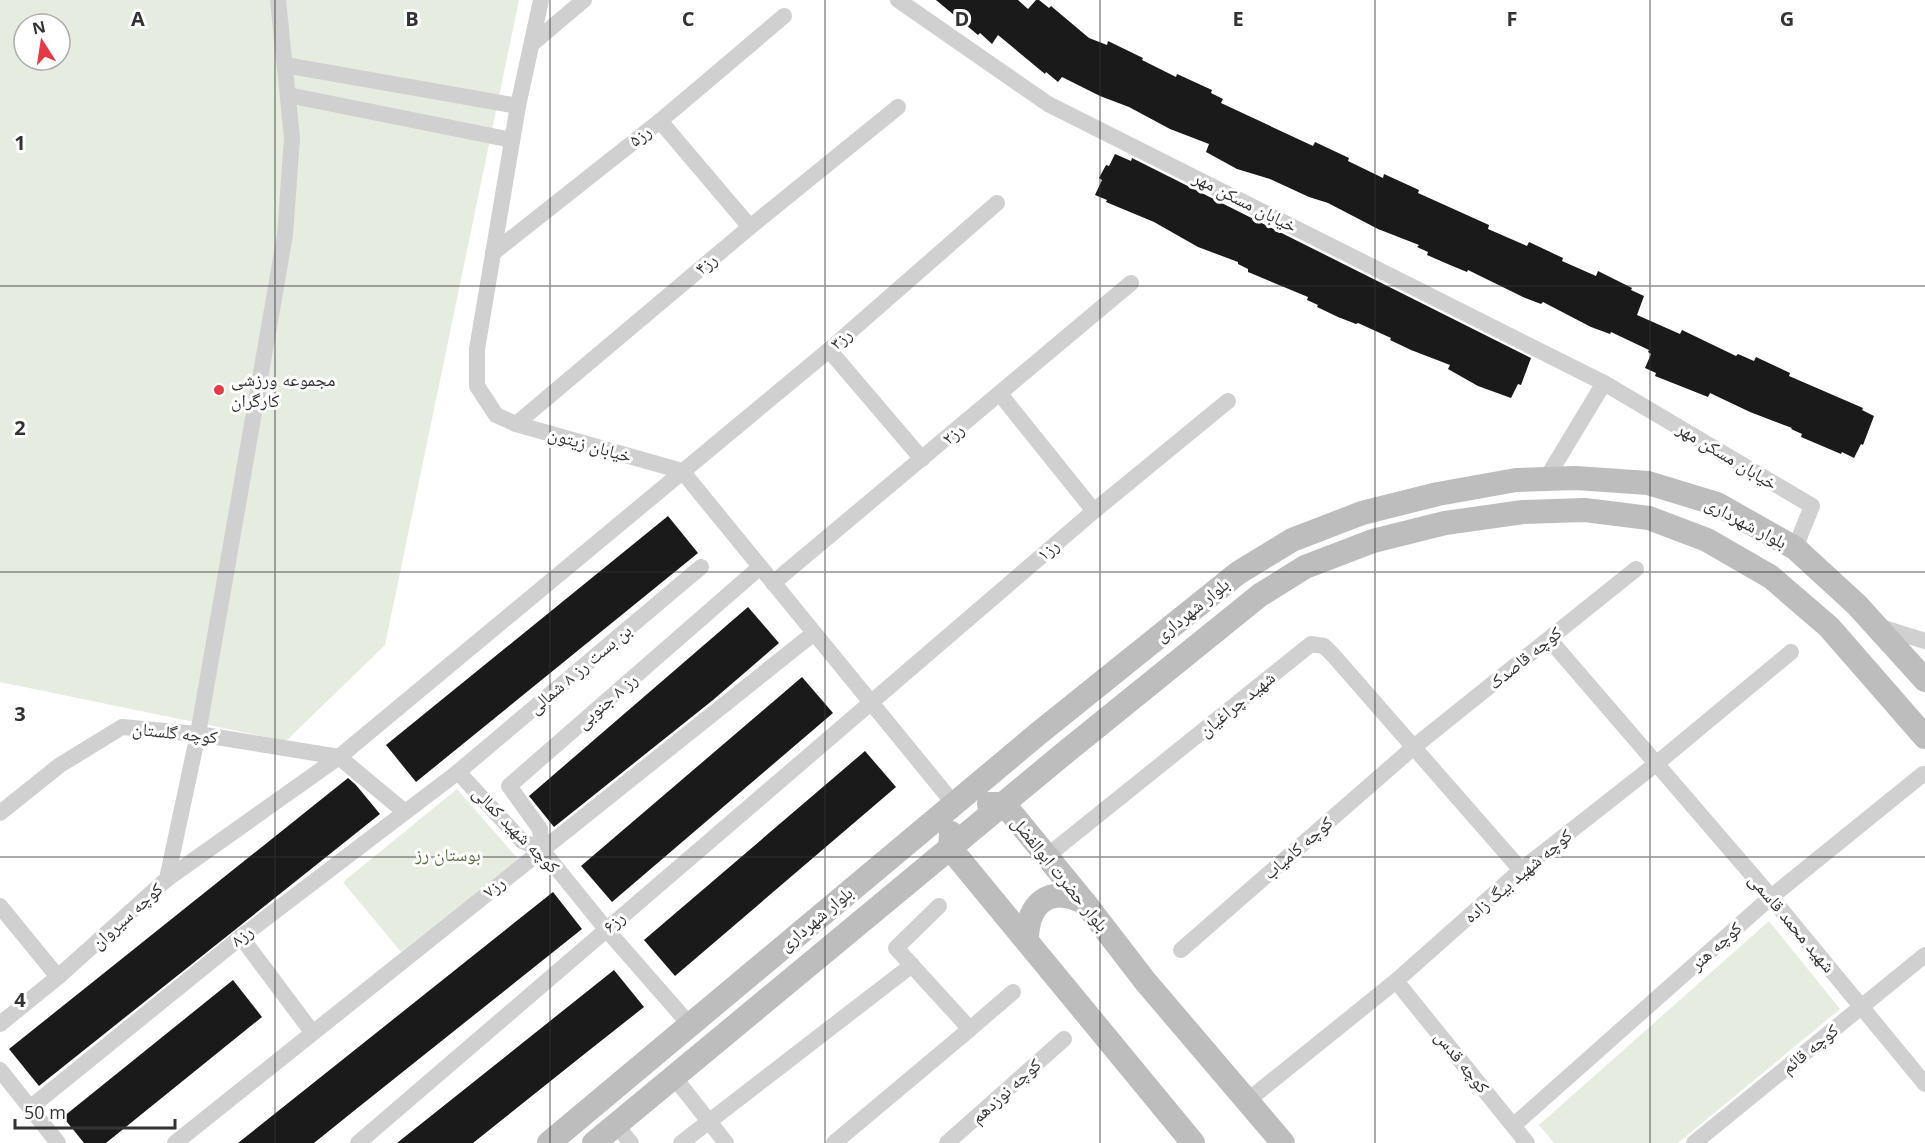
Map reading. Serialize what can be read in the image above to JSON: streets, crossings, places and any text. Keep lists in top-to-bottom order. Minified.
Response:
{"streets":{"main road":["بلوار شهرداری","بلوار حضرت ابوالفضل"],"street":["رز۵","خیابان مسکن مهر","رز۴","رز۳","رز۲","خیابان زیتون","رز۱","کوچه قاصدک","بن بست رز ۸ شمالی","رز ۸ جنوبی","شهید چراغیان","کوچه گلستان","کوچه شهید کمالی","کوچه کامیاب","کوچه شهید بیگ زاده","رز۷","کوچه سیروان","رز۶","شهید محمد قاسمی","رز۸","کوچه هنر","کوچه قائم","کوچه قدس","کوچه نوزدهم"]},"crossings":[["رز۵","خیابان زیتون"],["خیابان مسکن مهر","بلوار شهرداری"],["رز۴","خیابان زیتون"],["رز۳","خیابان زیتون"],["رز۳","کوچه گلستان"],["رز۳","کوچه سیروان"],["بلوار شهرداری","کوچه شهید کمالی"],["بلوار شهرداری","بلوار حضرت ابوالفضل"],["رز۱","رز۶"],["کوچه قاصدک","شهید چراغیان"],["کوچه قاصدک","کوچه کامیاب"],["کوچه قاصدک","شهید محمد قاسمی"],["بن بست رز ۸ شمالی","کوچه شهید کمالی"],["بن بست رز ۸ شمالی","رز۸"],["رز ۸ جنوبی","کوچه شهید کمالی"],["رز ۸ جنوبی","رز۷"],["شهید چراغیان","کوچه کامیاب"],["شهید چراغیان","بلوار حضرت ابوالفضل"],["شهید چراغیان","کوچه شهید بیگ زاده"],["کوچه گلستان","کوچه سیروان"],["کوچه شهید کمالی","رز۷"],["کوچه شهید کمالی","رز۶"],["کوچه شهید کمالی","رز۸"],["بلوار حضرت ابوالفضل","کوچه شهید بیگ زاده"],["کوچه شهید بیگ زاده","شهید محمد قاسمی"],["کوچه شهید بیگ زاده","کوچه قدس"],["شهید محمد قاسمی","کوچه هنر"],["شهید محمد قاسمی","کوچه قائم"],["کوچه هنر","کوچه قدس"]],"parks":["بوستان رز"],"places":["مجموعه ورزشی کارگران"],"scale_bar":"50 m","north":"top","grid":{"columns":["A","B","C","D","E","F","G"],"rows":["1","2","3","4"]}}
